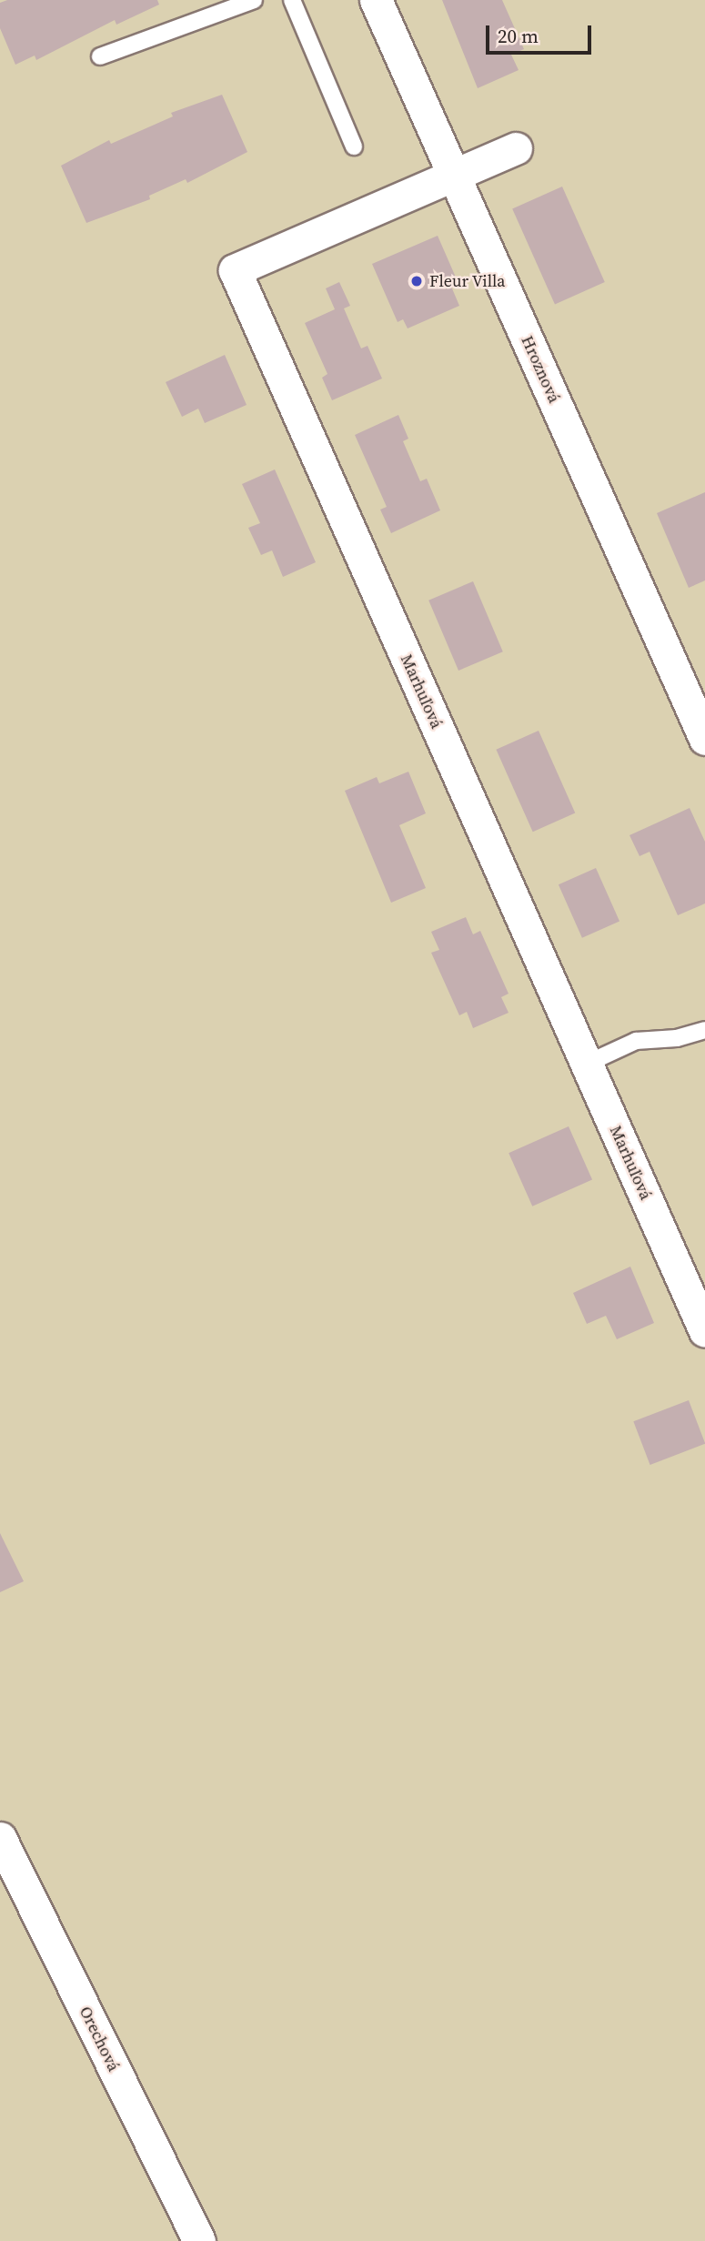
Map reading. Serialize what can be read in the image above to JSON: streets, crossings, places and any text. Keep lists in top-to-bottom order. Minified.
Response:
{"streets":{"street":["Hroznová","Marhuľová","Orechová"]},"crossings":[["Hroznová","Marhuľová"]],"places":["Fleur Villa"],"scale_bar":"20 m"}
